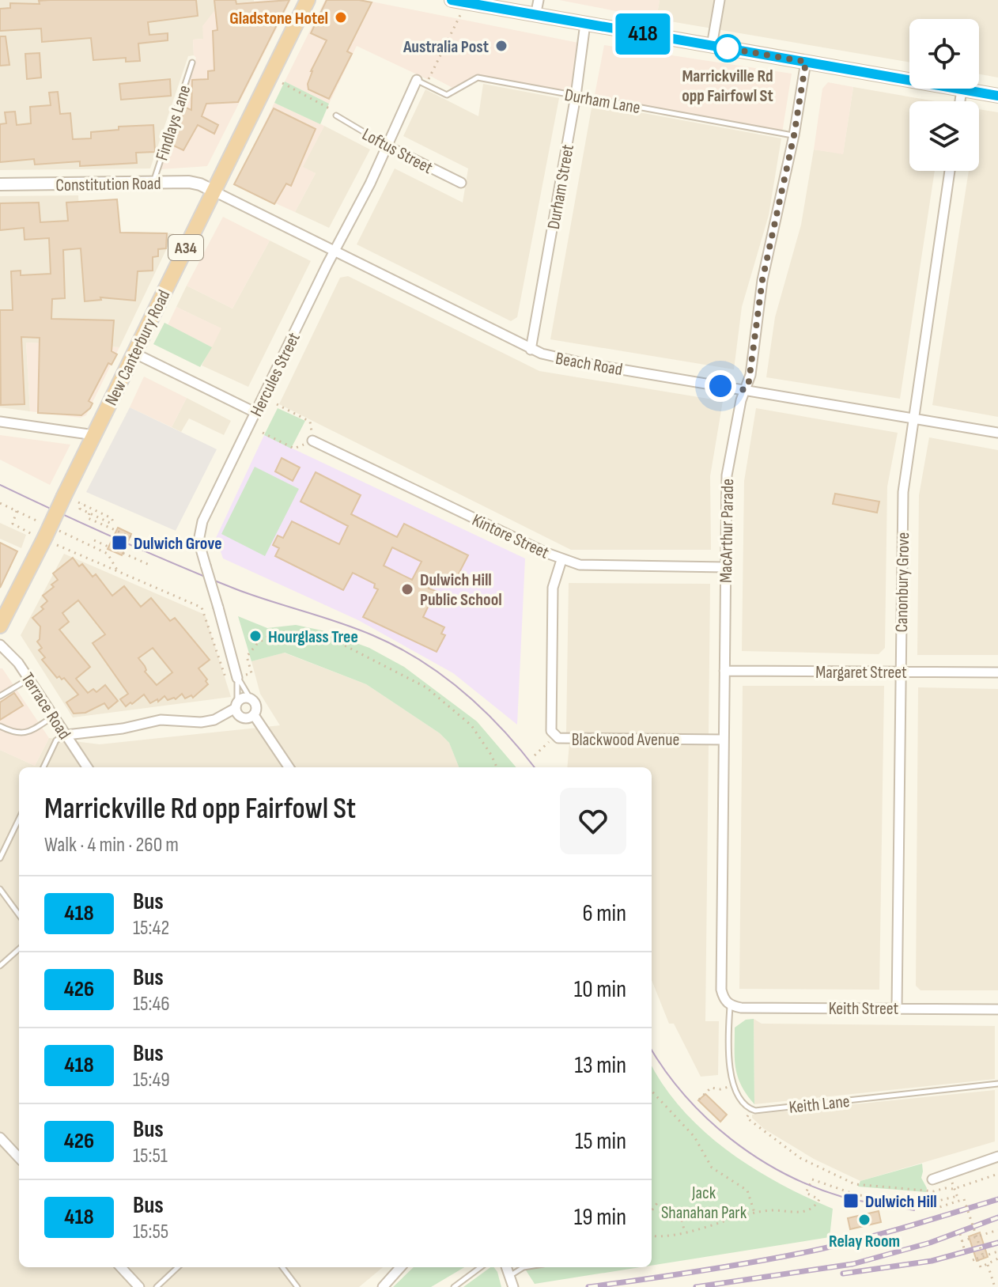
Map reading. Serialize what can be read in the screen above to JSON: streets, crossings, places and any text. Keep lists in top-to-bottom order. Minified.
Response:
{"streets":{"highway":["A34","New Canterbury Road"],"street":["Loftus Street","Constitution Road","Durham Street","Beach Road","Hercules Street","MacArthur Parade","Kintore Street","Canonbury Grove","Margaret Street","Terrace Road","Blackwood Avenue","Keith Street"],"lane":["Durham Lane","Findlays Lane","Keith Lane"]},"crossings":[["Durham Lane","Durham Street"],["Durham Lane","Hercules Street"],["Durham Lane","MacArthur Parade"],["Findlays Lane","Constitution Road"],["Loftus Street","Hercules Street"],["Constitution Road","New Canterbury Road"],["Constitution Road","Beach Road"],["Durham Street","Beach Road"],["New Canterbury Road","Beach Road"],["Beach Road","Hercules Street"],["Beach Road","MacArthur Parade"],["Beach Road","Canonbury Grove"],["MacArthur Parade","Kintore Street"],["MacArthur Parade","Margaret Street"],["MacArthur Parade","Blackwood Avenue"],["MacArthur Parade","Keith Street"],["Kintore Street","Blackwood Avenue"],["Canonbury Grove","Margaret Street"],["Canonbury Grove","Keith Street"]],"parks":["Jack Shanahan Park"],"places":{"other":["Gladstone Hotel","Australia Post","Marrickville Rd opp Fairfowl St","Dulwich Hill Public School","Hourglass Tree","Relay Room"],"transit":["Dulwich Grove","Dulwich Hill"]},"lines":["bus line 418"],"page":{"on_map":"418","heading":["Marrickville Rd opp Fairfowl St","Walk · 4 min · 260 m"],"list":[{"mark":"418","name":"Bus","note":"15:42","value":"6 min"},{"mark":"426","name":"Bus","note":"15:46","value":"10 min"},{"mark":"418","name":"Bus","note":"15:49","value":"13 min"},{"mark":"426","name":"Bus","note":"15:51","value":"15 min"},{"mark":"418","name":"Bus","note":"15:55","value":"19 min"}]}}
